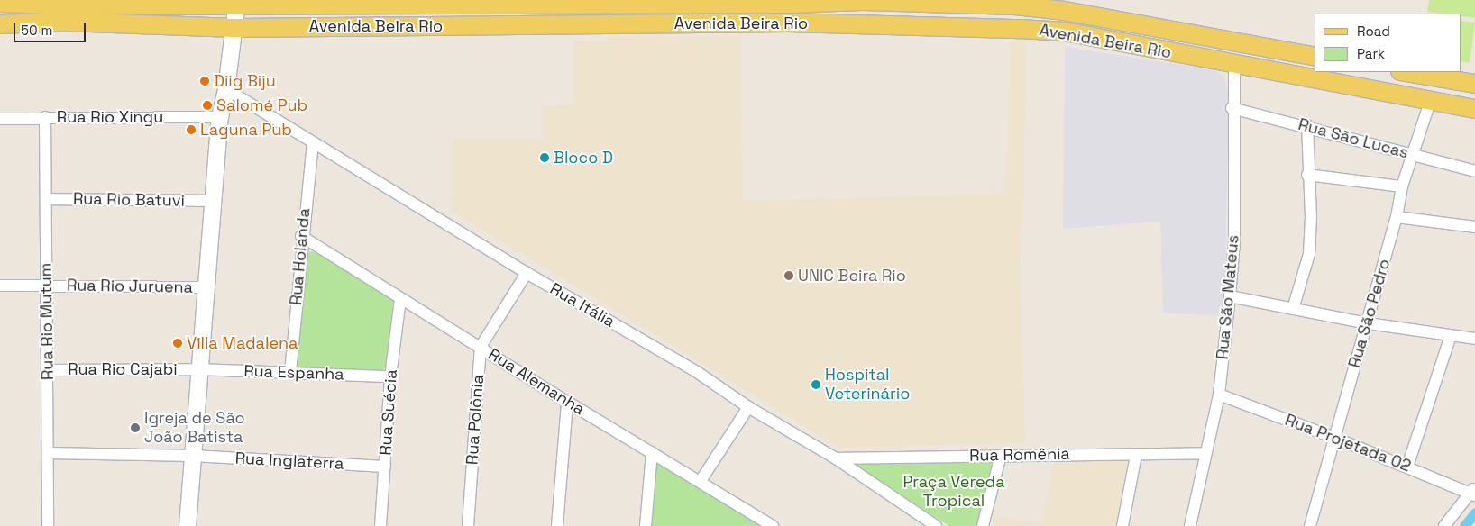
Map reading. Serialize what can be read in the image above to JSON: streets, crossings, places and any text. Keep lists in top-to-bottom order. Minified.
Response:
{"streets":{"main road":["Avenida Beira Rio"],"street":["Rua Rio Xingu","Rua São Lucas","Rua Rio Batuvi","Rua Holanda","Rua Rio Juruena","Rua São Mateus","Rua Itália","Rua São Pedro","Rua Rio Mutum","Rua Rio Cajabi","Rua Espanha","Rua Alemanha","Rua Suécia","Rua Polônia","Rua Projetada 02","Rua Romênia","Rua Inglaterra"]},"crossings":[["Avenida Beira Rio","Rua São Mateus"],["Avenida Beira Rio","Rua São Pedro"],["Rua Rio Xingu","Rua Rio Mutum"],["Rua São Lucas","Rua São Mateus"],["Rua São Lucas","Rua São Pedro"],["Rua Rio Batuvi","Rua Rio Mutum"],["Rua Holanda","Rua Itália"],["Rua Holanda","Rua Espanha"],["Rua Holanda","Rua Alemanha"],["Rua Rio Juruena","Rua Rio Mutum"],["Rua São Mateus","Rua Projetada 02"],["Rua São Mateus","Rua Romênia"],["Rua Itália","Rua Polônia"],["Rua Itália","Rua Romênia"],["Rua São Pedro","Rua Projetada 02"],["Rua Rio Mutum","Rua Rio Cajabi"],["Rua Rio Mutum","Rua Inglaterra"],["Rua Rio Cajabi","Rua Espanha"],["Rua Espanha","Rua Suécia"],["Rua Alemanha","Rua Suécia"],["Rua Alemanha","Rua Polônia"],["Rua Suécia","Rua Inglaterra"]],"parks":["Praça Vereda Tropical"],"places":["Diig Biju","Salomé Pub","Laguna Pub","Bloco D","UNIC Beira Rio","Villa Madalena","Hospital Veterinário","Igreja de São João Batista"],"legend":["Road","Park"],"scale_bar":"50 m"}
